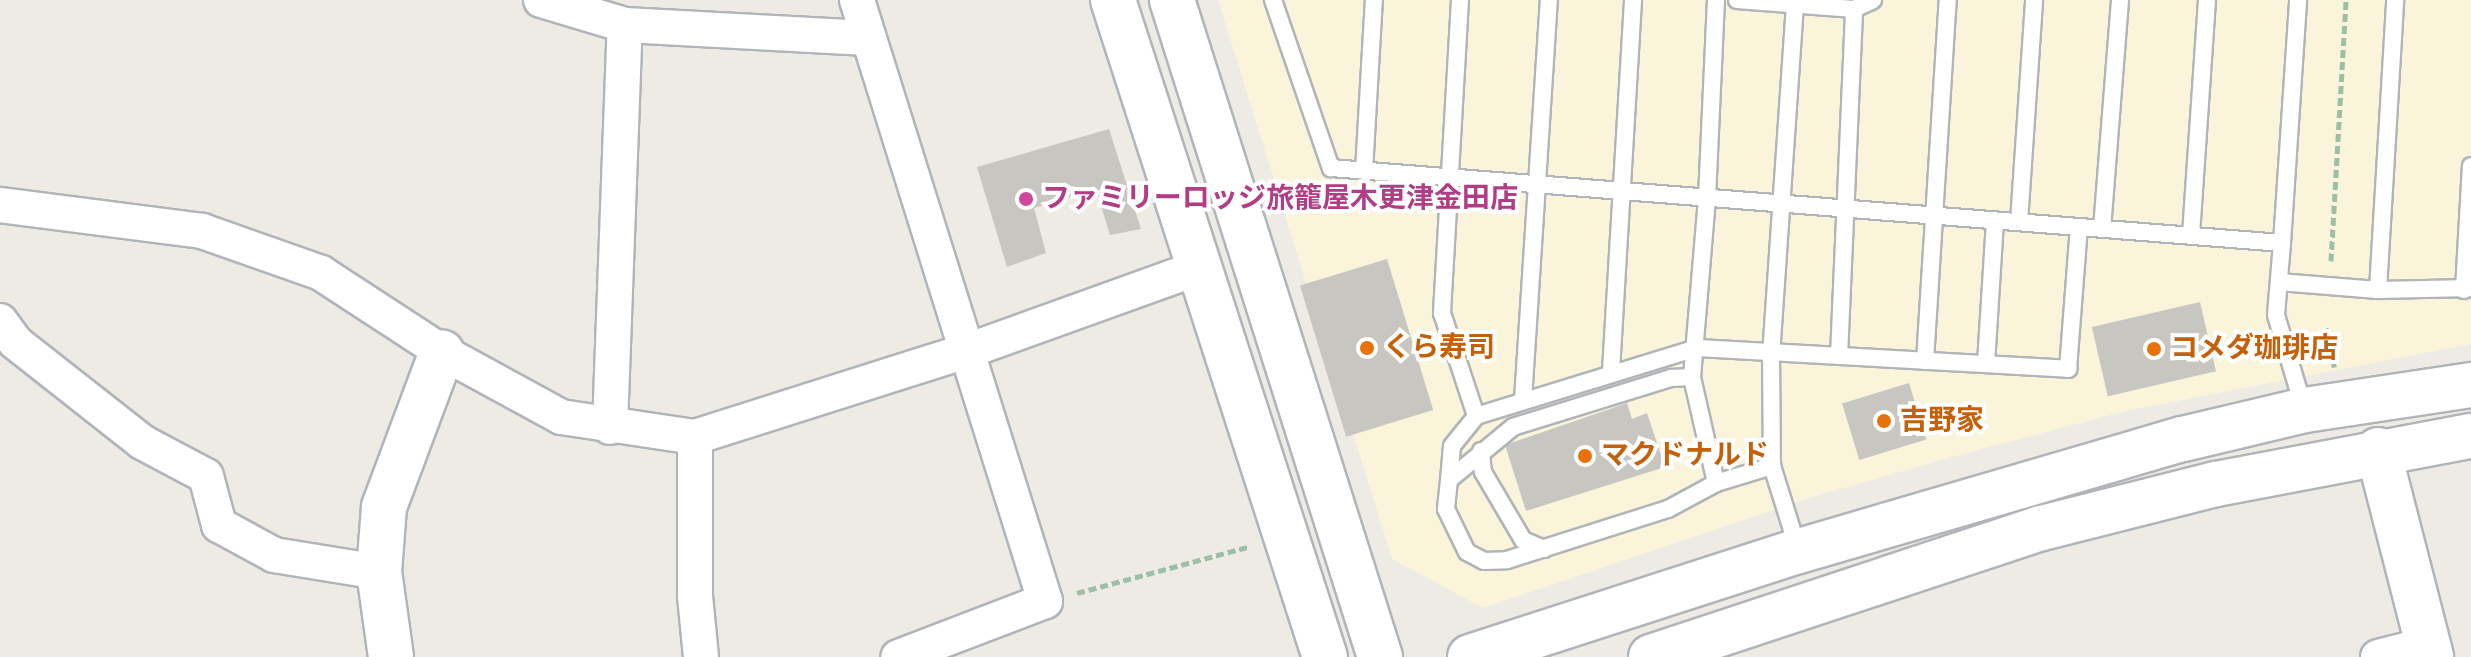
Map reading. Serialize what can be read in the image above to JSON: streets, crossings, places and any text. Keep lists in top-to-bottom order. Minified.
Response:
{"places":["ファミリーロッジ旅籠屋木更津金田店","くら寿司","コメダ珈琲店","吉野家","マクドナルド"]}
